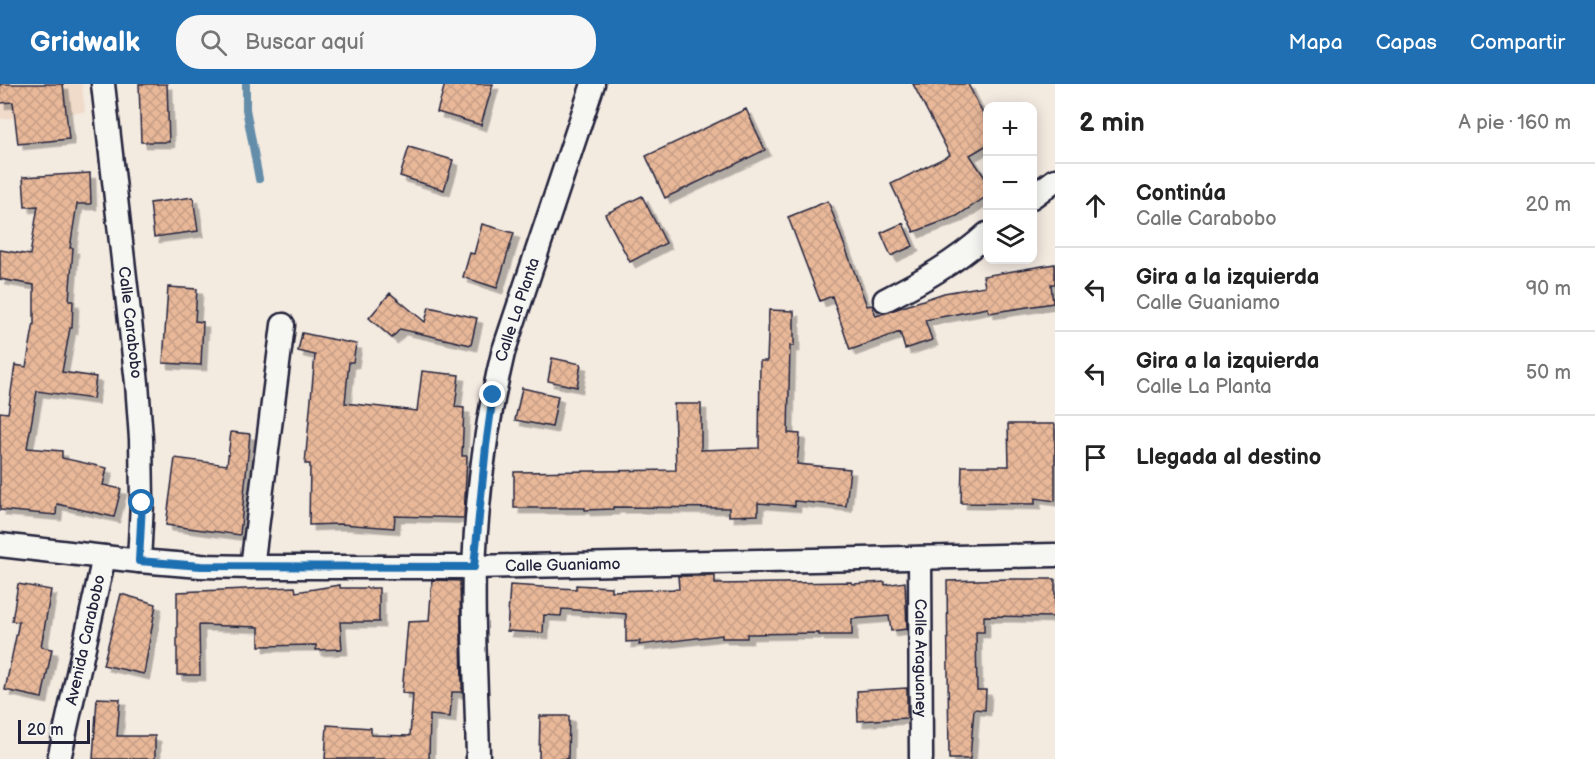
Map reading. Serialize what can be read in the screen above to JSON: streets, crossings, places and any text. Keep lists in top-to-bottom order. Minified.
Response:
{"streets":{"street":["Calle La Planta","Calle Carabobo","Calle Guaniamo","Avenida Carabobo","Calle Araguaney"]},"crossings":[["Calle La Planta","Calle Guaniamo"],["Calle Carabobo","Calle Guaniamo"],["Calle Guaniamo","Avenida Carabobo"],["Calle Guaniamo","Calle Araguaney"]],"scale_bar":"20 m","page":{"header":"Gridwalk","search":"Buscar aquí","nav":["Mapa","Capas","Compartir"],"heading":["2 min","A pie · 160 m"],"map_buttons":["+","−"],"list":[["Continúa","Calle Carabobo","20 m"],["Gira a la izquierda","Calle Guaniamo","90 m"],["Gira a la izquierda","Calle La Planta","50 m"],"Llegada al destino"],"scale":"20 m"}}
